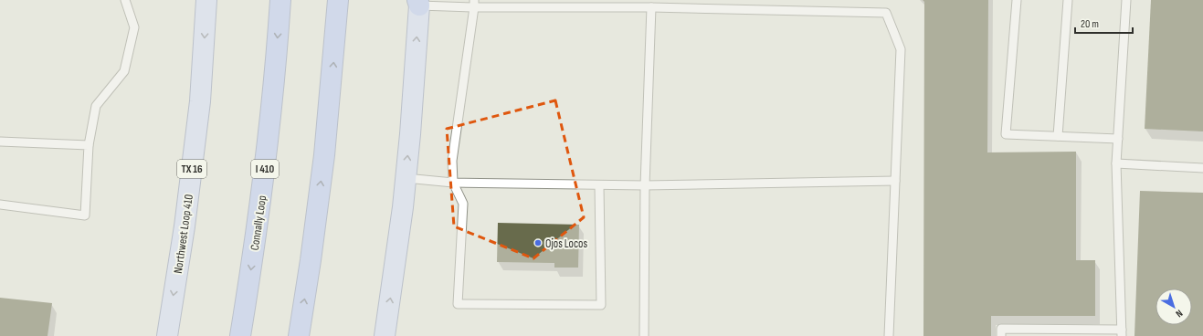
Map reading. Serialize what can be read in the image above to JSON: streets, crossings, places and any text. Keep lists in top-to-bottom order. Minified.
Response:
{"streets":{"highway":["I 410","Connally Loop"],"main road":["TX 16","Northwest Loop 410"]},"one_way":["Northwest Loop 410"],"places":["Ojos Locos"],"scale_bar":"20 m","north":"bottom right"}
